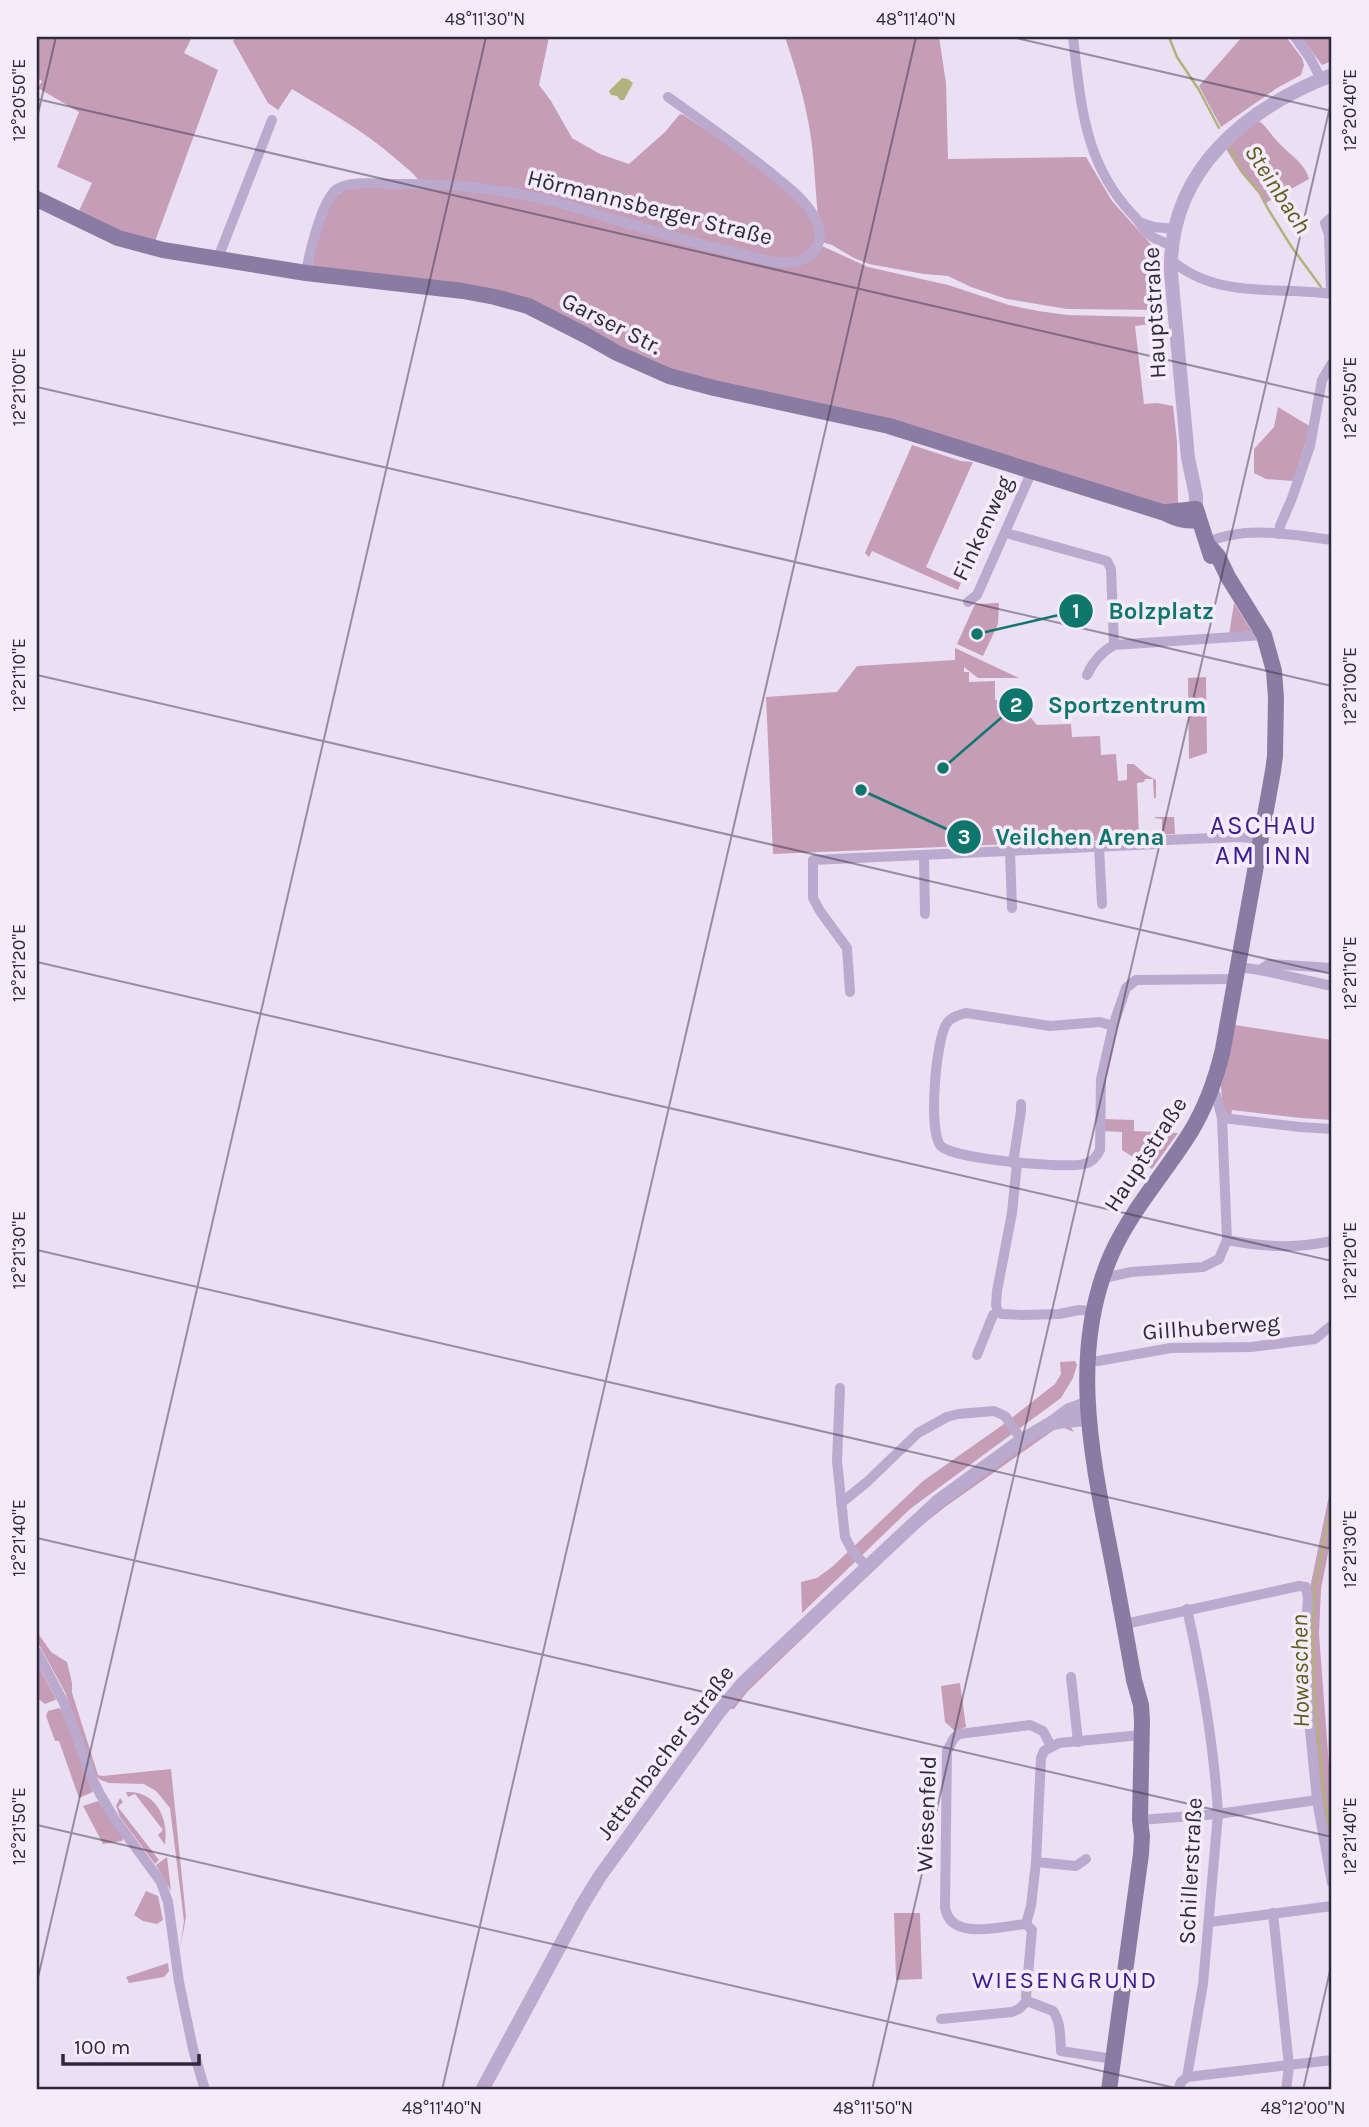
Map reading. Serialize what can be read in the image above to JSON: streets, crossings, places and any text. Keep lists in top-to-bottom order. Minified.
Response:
{"streets":{"main road":["Hauptstraße","Garser Str."],"street":["Hörmannsberger Straße","Finkenweg","Gillhuberweg","Jettenbacher Straße","Wiesenfeld","Schillerstraße"]},"crossings":[["Hörmannsberger Straße","Garser Str."],["Hauptstraße","Garser Str."],["Hauptstraße","Gillhuberweg"],["Hauptstraße","Jettenbacher Straße"],["Garser Str.","Finkenweg"]],"districts":["ASCHAU AM INN","WIESENGRUND"],"water":["Steinbach","Howaschen"],"places":["Bolzplatz","Sportzentrum","Veilchen Arena"],"scale_bar":"100 m","coordinates":["48°11'30\"N","48°11'40\"N","12°20'50\"E","12°20'40\"E","12°21'00\"E","12°21'10\"E","12°21'20\"E","12°21'30\"E","12°21'40\"E","12°21'50\"E","48°11'50\"N","48°12'00\"N"]}
